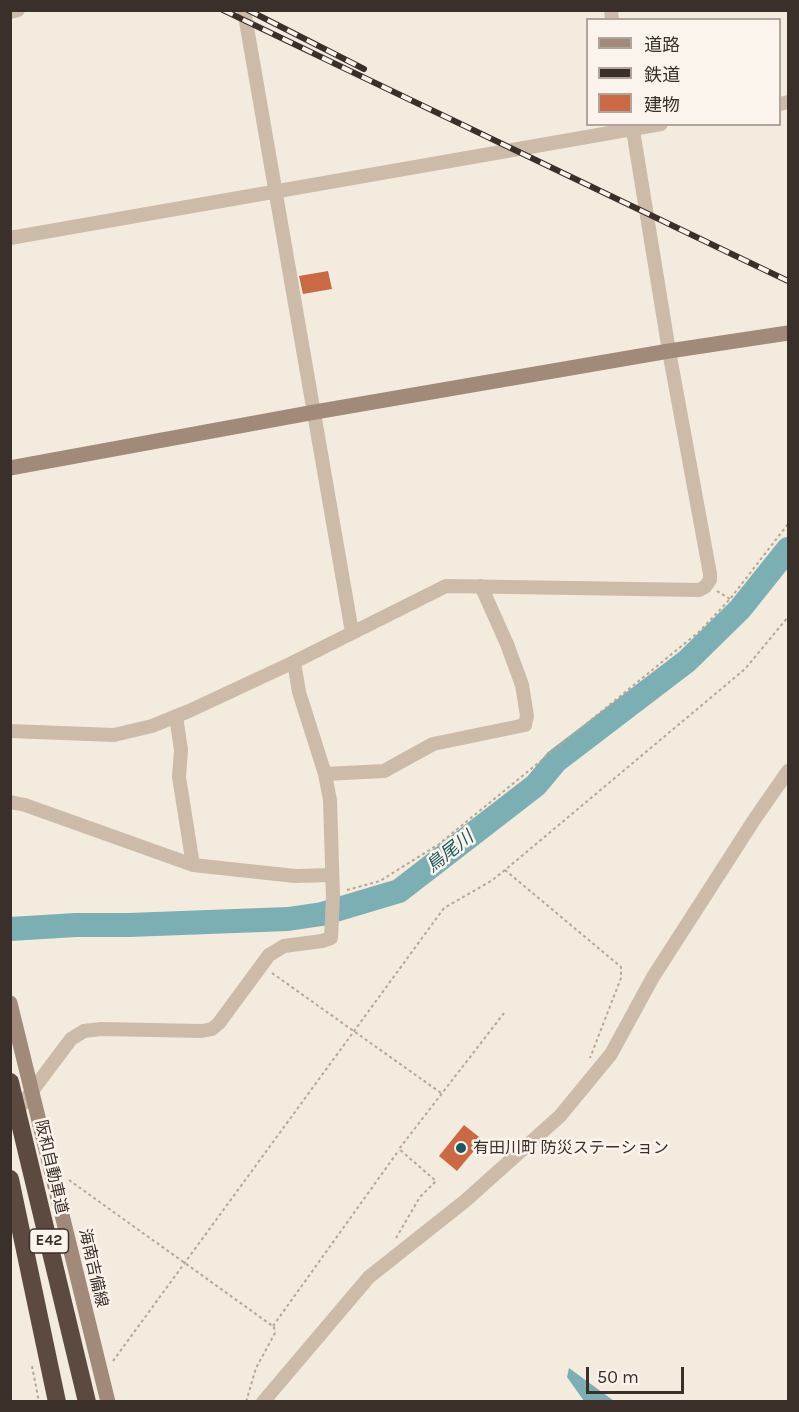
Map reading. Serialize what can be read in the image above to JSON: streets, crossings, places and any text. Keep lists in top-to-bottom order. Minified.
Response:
{"streets":{"highway":["阪和自動車道","E42"],"street":["海南吉備線"]},"water":["鳥尾川"],"places":["有田川町 防災ステーション"],"legend":["道路","鉄道","建物"],"scale_bar":"50 m"}
